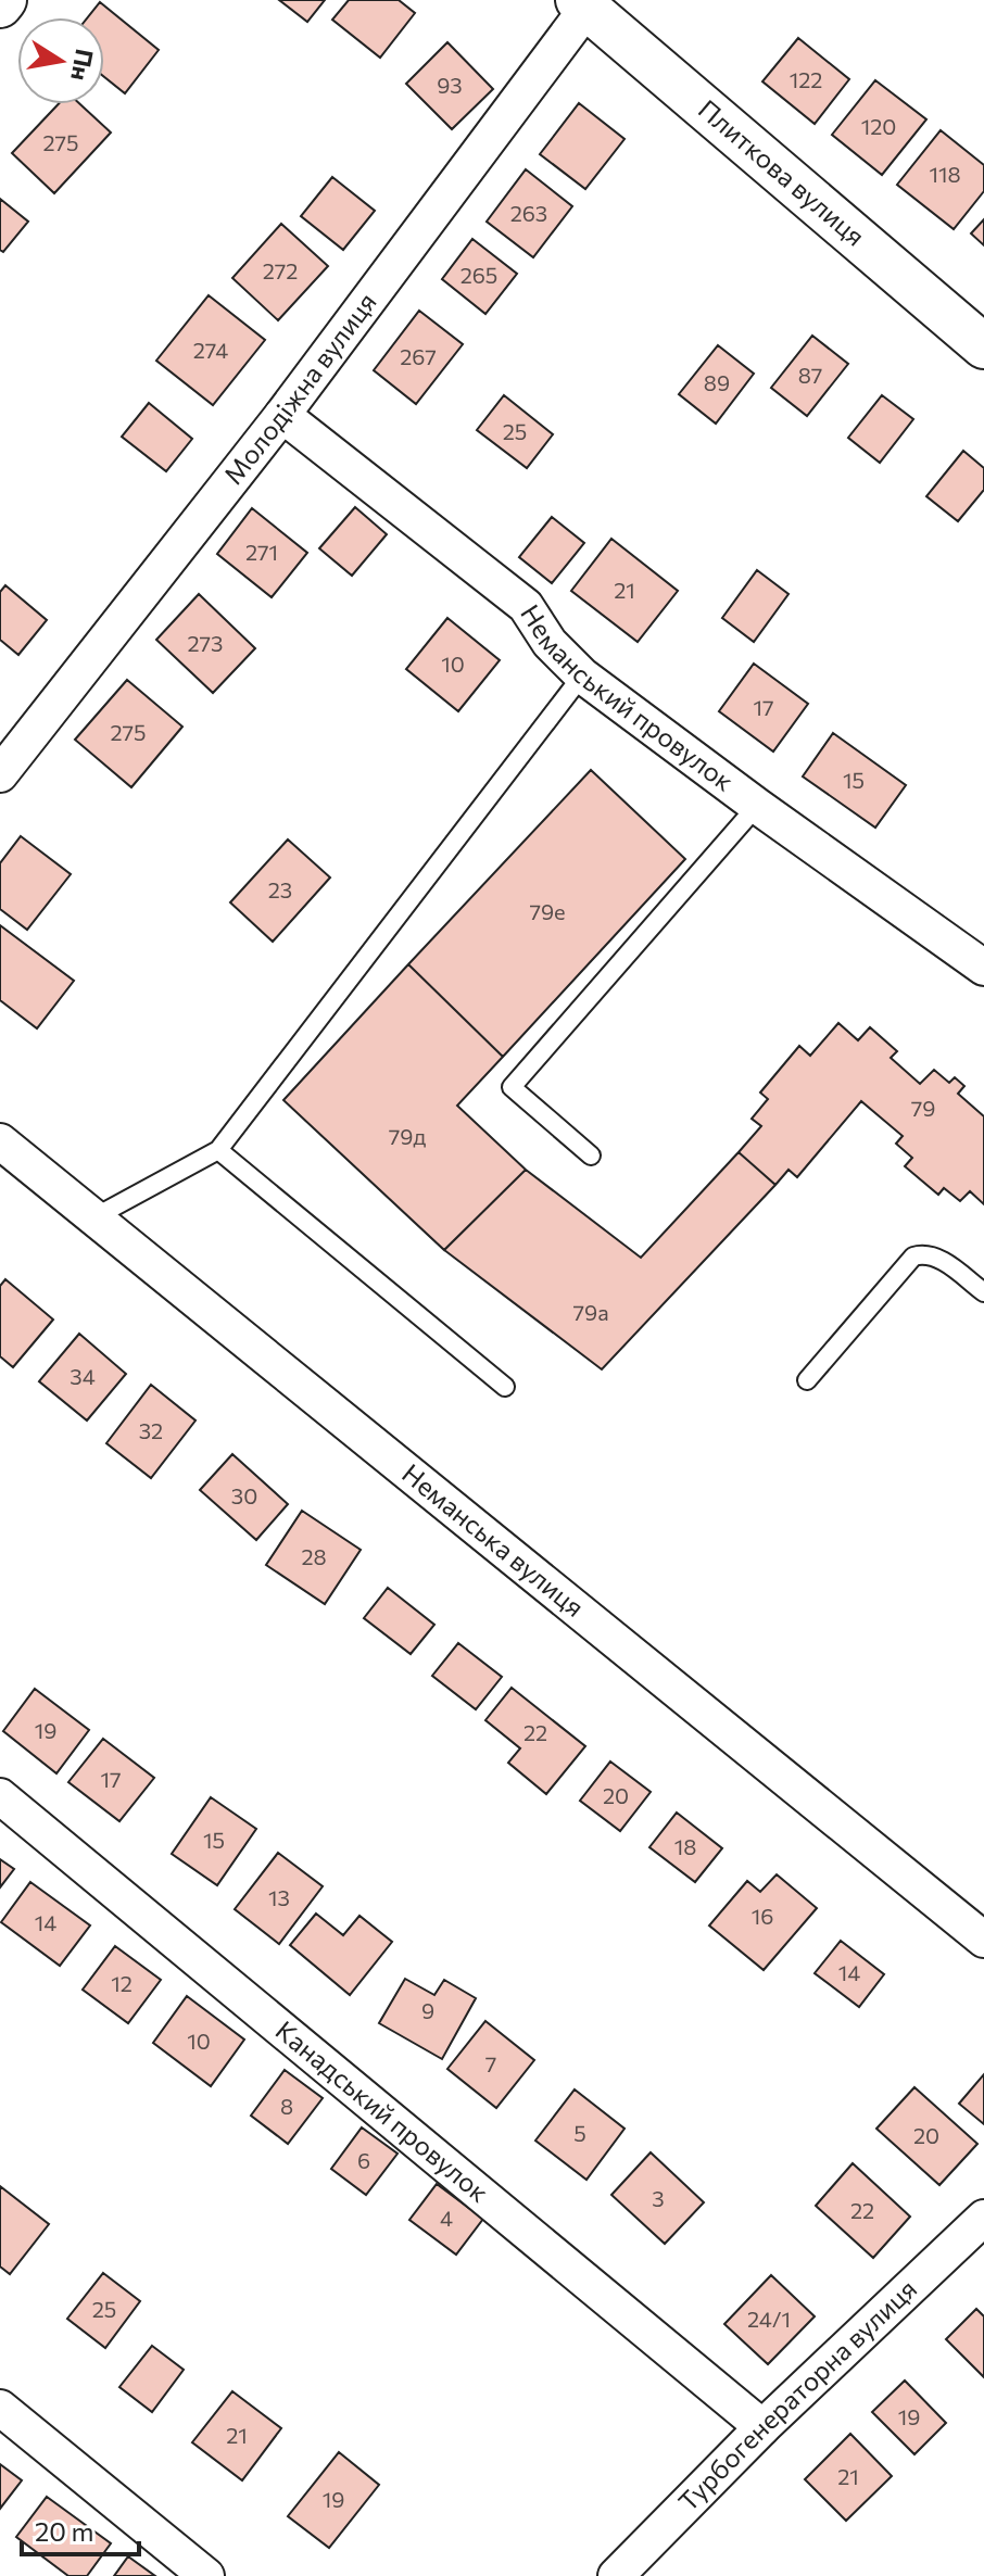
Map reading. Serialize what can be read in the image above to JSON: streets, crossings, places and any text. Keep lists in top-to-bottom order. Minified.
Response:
{"streets":{"street":["Плиткова вулиця","Молодіжна вулиця","Неманський провулок","Неманська вулиця","Канадський провулок","Турбогенераторна вулиця"]},"crossings":[["Плиткова вулиця","Молодіжна вулиця"],["Молодіжна вулиця","Неманський провулок"],["Канадський провулок","Турбогенераторна вулиця"]],"house_numbers":["122","93","120","275","118","263","272","265","274","267","87","89","25","271","21","273","10","17","275","15","23","79е","79","79д","79а","34","32","30","28","19","22","17","20","15","18","13","16","14","14","12","9","10","7","8","5","20","6","3","22","4","25","24/1","19","21","21","19"],"scale_bar":"20 m","north":"right"}
